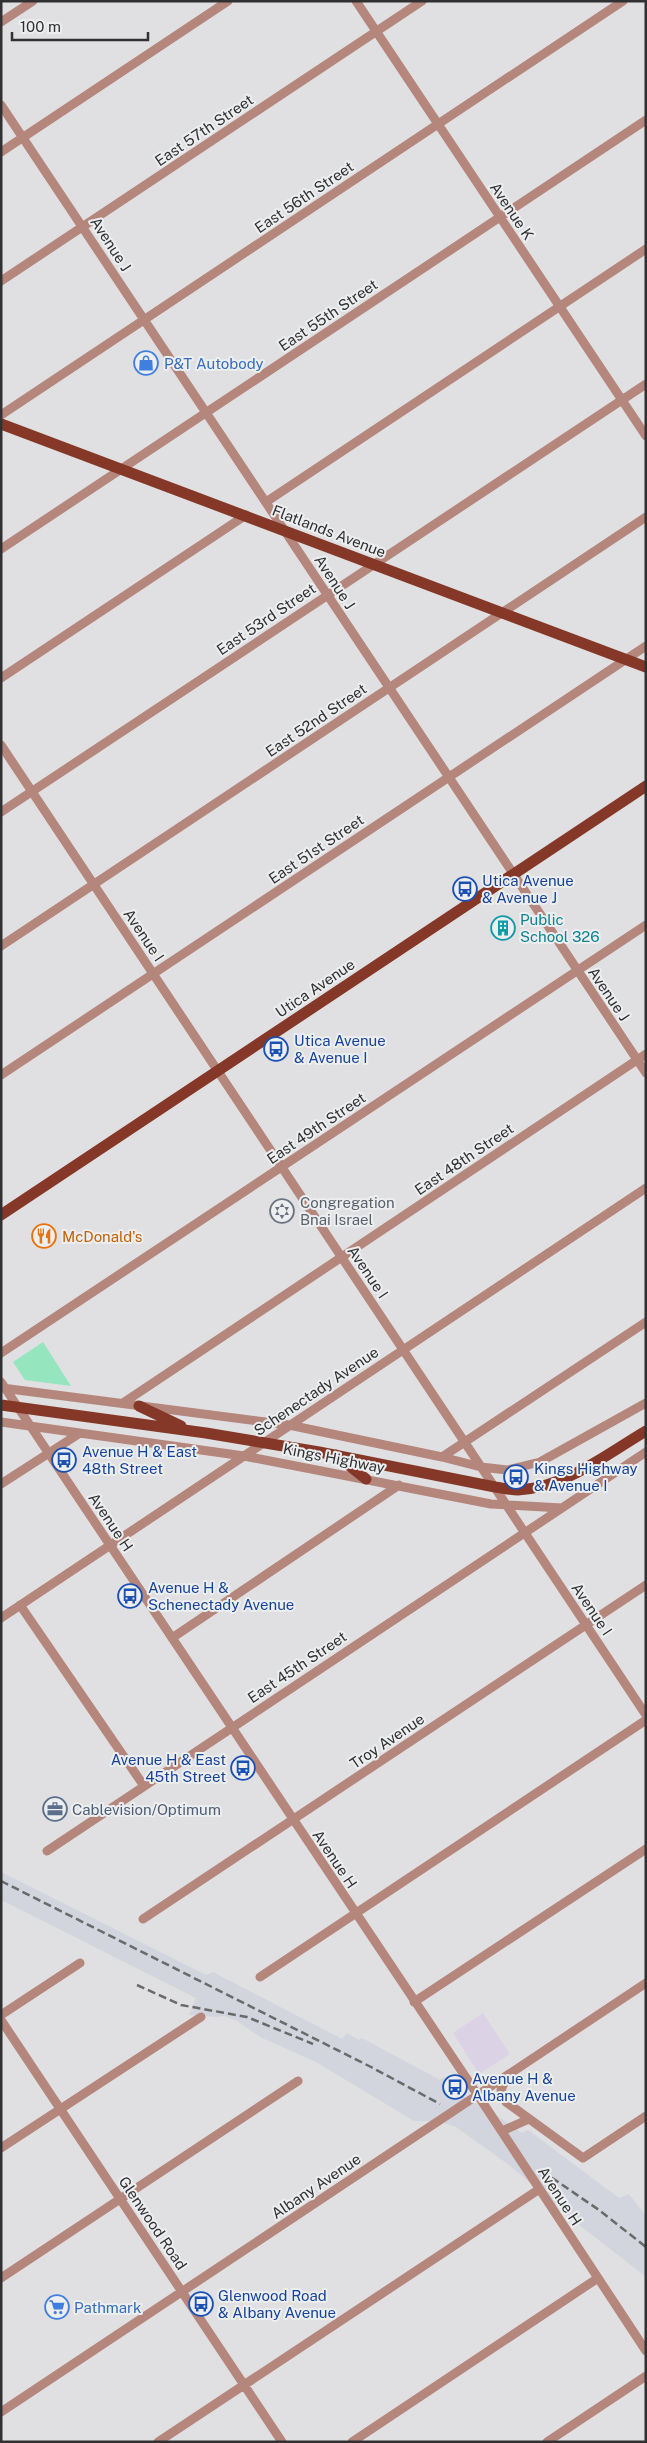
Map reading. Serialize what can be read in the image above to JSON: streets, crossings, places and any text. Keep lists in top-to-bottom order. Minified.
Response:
{"streets":{"main road":["Flatlands Avenue","Utica Avenue","Kings Highway"],"street":["East 57th Street","East 56th Street","Avenue K","Avenue J","East 55th Street","East 53rd Street","East 52nd Street","East 51st Street","Avenue I","East 49th Street","East 48th Street","Schenectady Avenue","Avenue H","East 45th Street","Troy Avenue","Albany Avenue","Glenwood Road"]},"crossings":[["East 57th Street","Avenue K"],["East 57th Street","Avenue J"],["East 56th Street","Avenue K"],["East 56th Street","Avenue J"],["Avenue K","East 55th Street"],["Avenue K","East 53rd Street"],["Avenue J","East 55th Street"],["Avenue J","Flatlands Avenue"],["Avenue J","East 53rd Street"],["Avenue J","East 52nd Street"],["Avenue J","East 51st Street"],["Avenue J","Utica Avenue"],["Avenue J","East 49th Street"],["Avenue J","East 48th Street"],["East 55th Street","Flatlands Avenue"],["Flatlands Avenue","East 53rd Street"],["Flatlands Avenue","East 52nd Street"],["Flatlands Avenue","East 51st Street"],["East 53rd Street","Avenue I"],["East 52nd Street","Avenue I"],["East 51st Street","Avenue I"],["Avenue I","Utica Avenue"],["Avenue I","East 49th Street"],["Avenue I","East 48th Street"],["Avenue I","Schenectady Avenue"],["Avenue I","Kings Highway"],["Avenue I","East 45th Street"],["Avenue I","Troy Avenue"],["East 48th Street","Kings Highway"],["Schenectady Avenue","Kings Highway"],["Schenectady Avenue","Avenue H"],["Kings Highway","Avenue H"],["Kings Highway","East 45th Street"],["Avenue H","East 45th Street"],["Avenue H","Troy Avenue"],["Avenue H","Albany Avenue"],["Albany Avenue","Glenwood Road"]],"places":{"shop":["P&T Autobody"],"bus stop":["Utica Avenue & Avenue J","Utica Avenue & Avenue I","Avenue H & East 48th Street","Kings Highway & Avenue I","Avenue H & Schenectady Avenue","Avenue H & East 45th Street","Avenue H & Albany Avenue","Glenwood Road & Albany Avenue"],"building":["Public School 326"],"synagogue":["Congregation Bnai Israel"],"restaurant":["McDonald's"],"office":["Cablevision/Optimum"],"supermarket":["Pathmark"]},"scale_bar":"100 m"}
